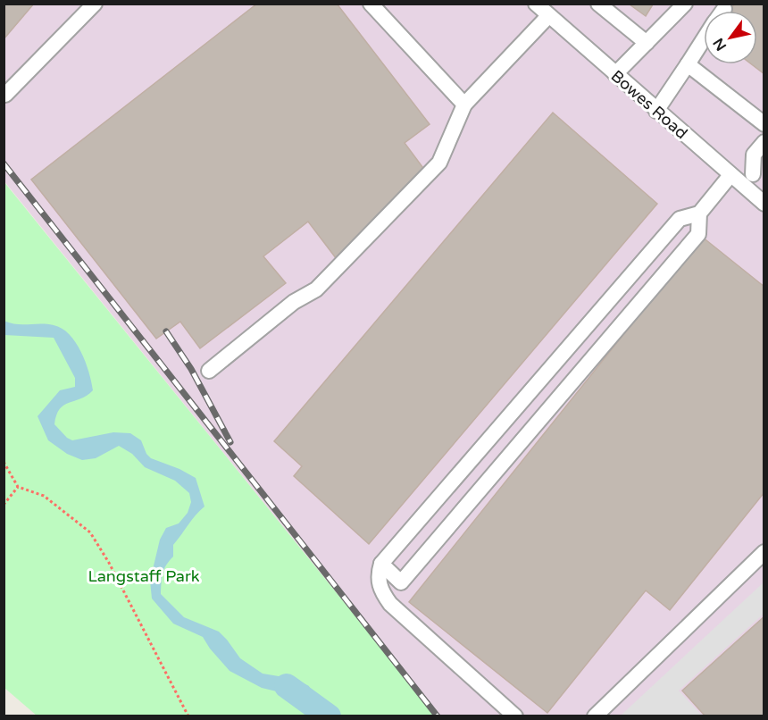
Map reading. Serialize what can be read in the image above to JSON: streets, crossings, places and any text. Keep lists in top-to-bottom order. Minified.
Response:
{"streets":{"street":["Bowes Road"]},"parks":["Langstaff Park"],"north":"bottom left"}
